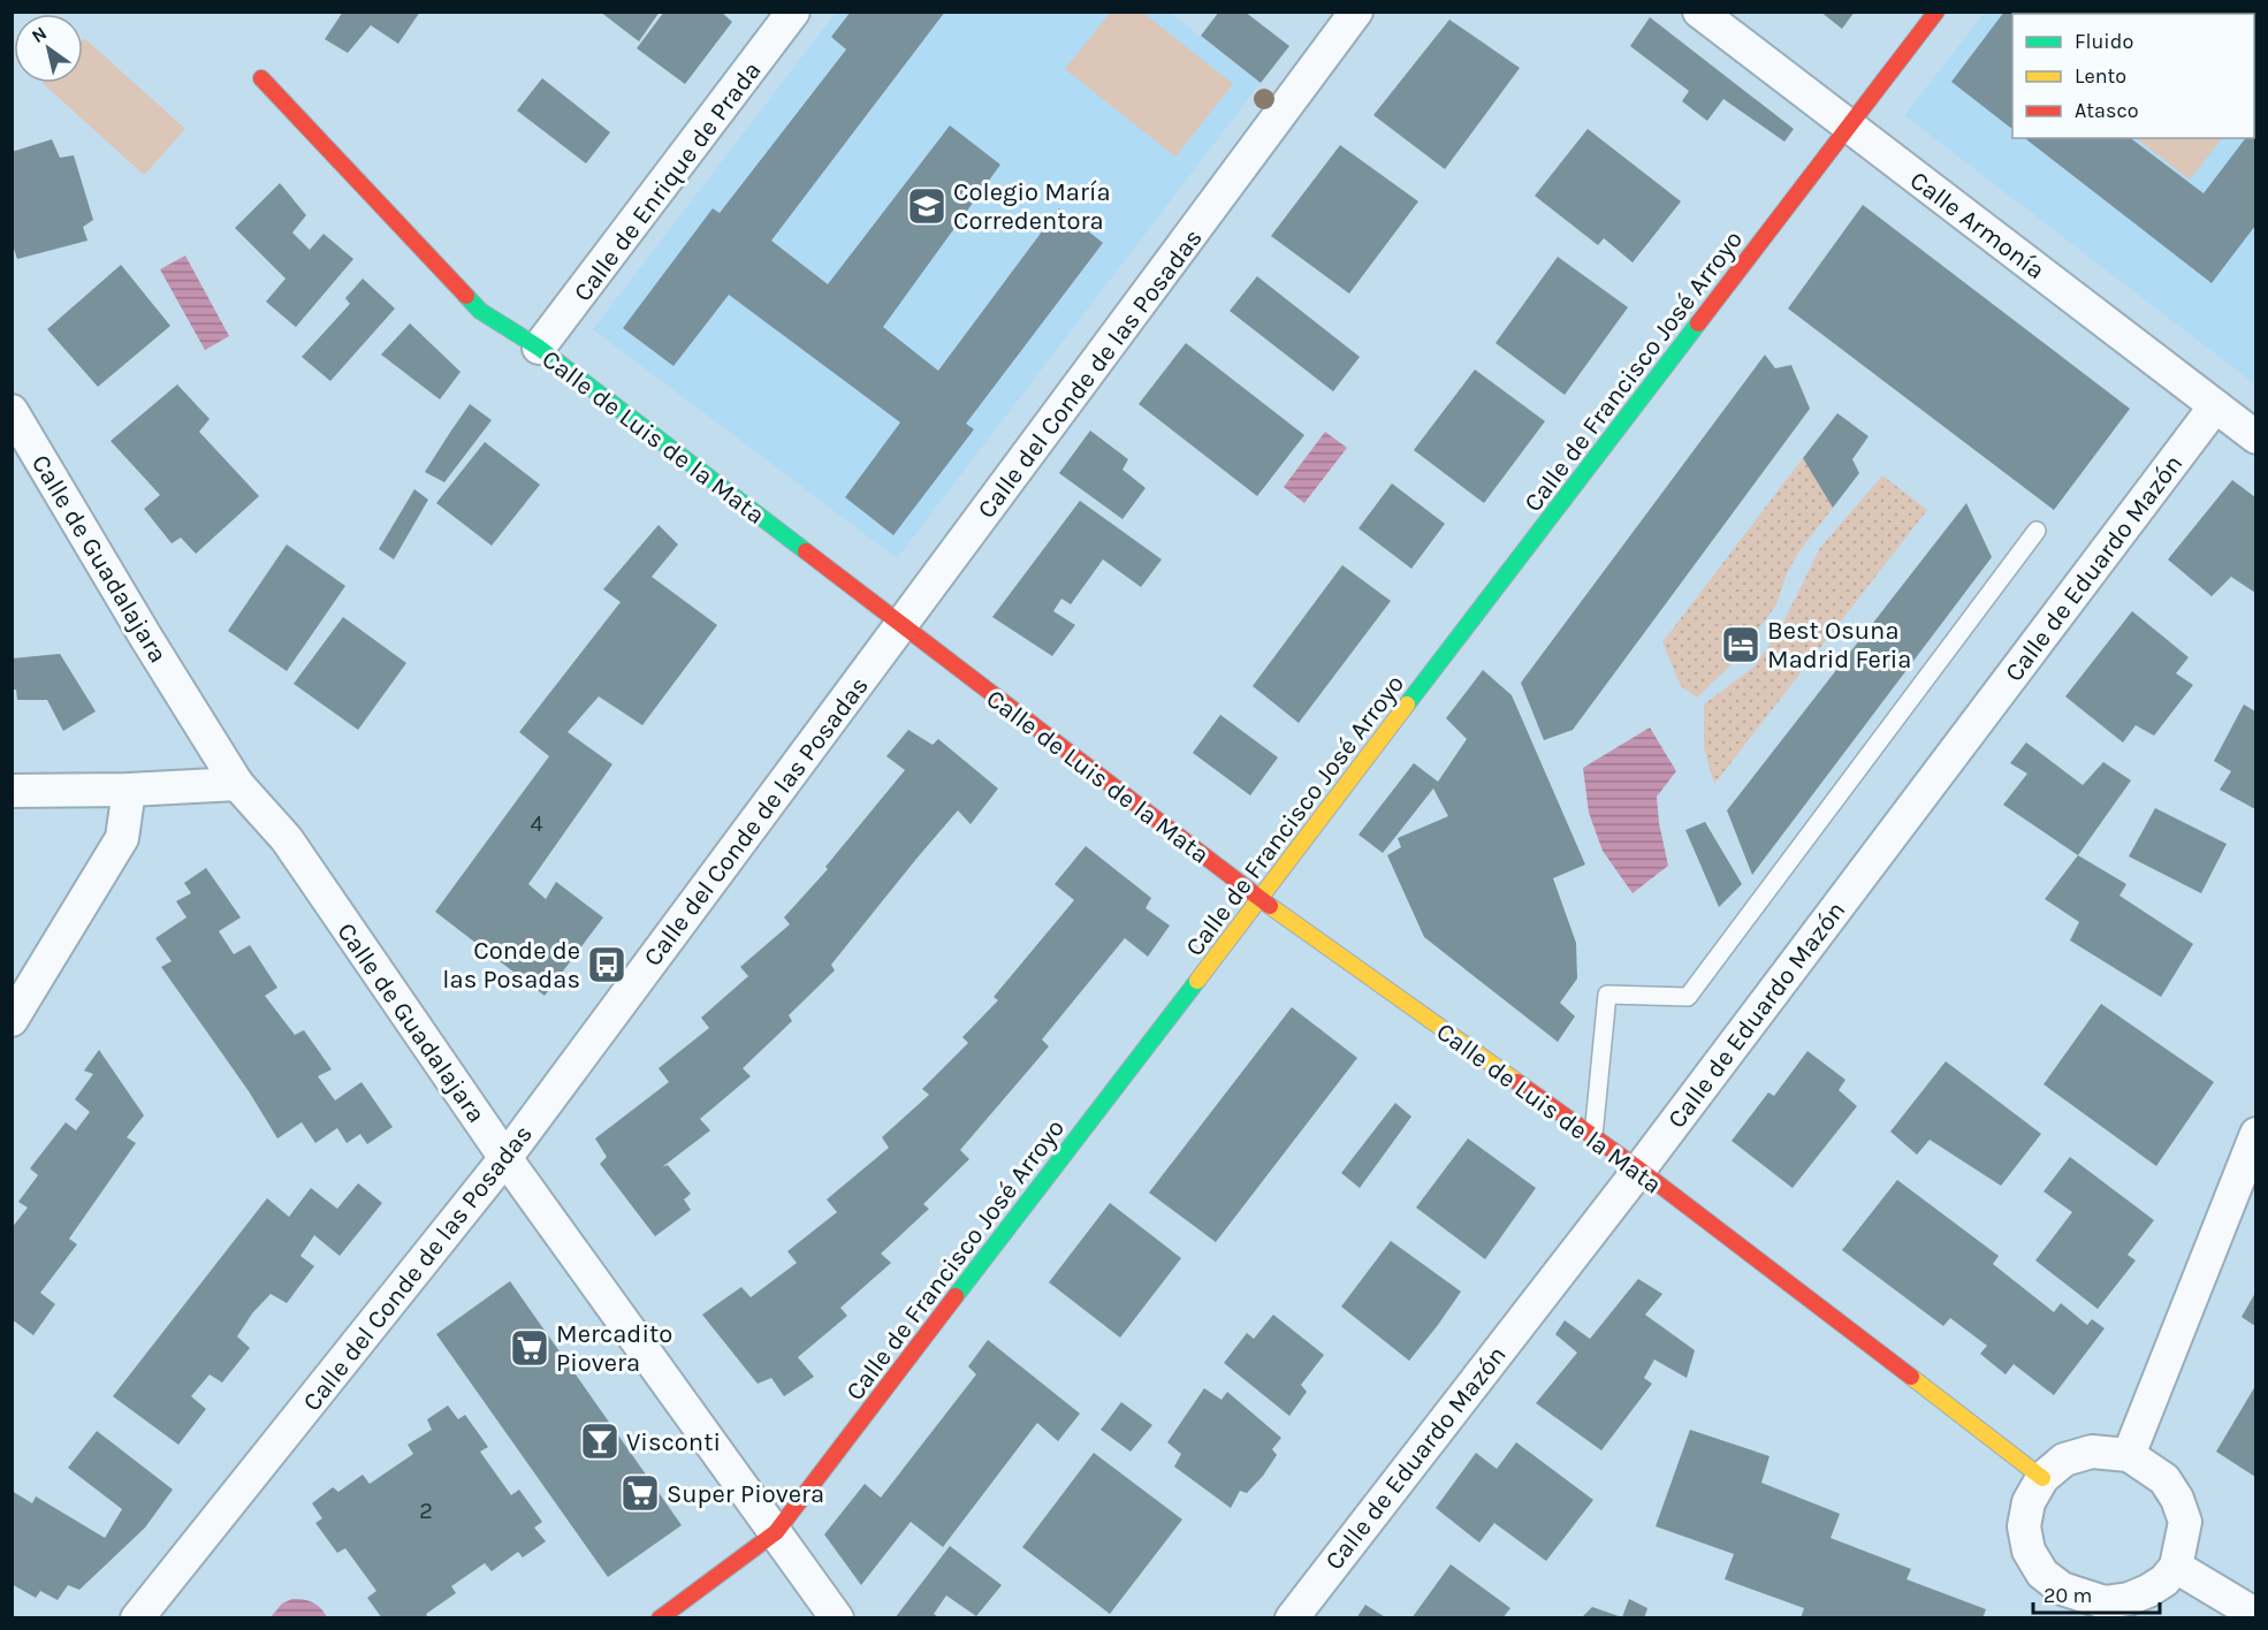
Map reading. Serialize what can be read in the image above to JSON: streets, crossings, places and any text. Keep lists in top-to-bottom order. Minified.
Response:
{"streets":{"street":["Calle de Enrique de Prada","Calle Armonía","Calle de Francisco José Arroyo","Calle del Conde de las Posadas","Calle de Luis de la Mata","Calle de Guadalajara","Calle de Eduardo Mazón"]},"crossings":[["Calle de Enrique de Prada","Calle de Luis de la Mata"],["Calle Armonía","Calle de Francisco José Arroyo"],["Calle Armonía","Calle de Eduardo Mazón"],["Calle de Francisco José Arroyo","Calle de Luis de la Mata"],["Calle de Francisco José Arroyo","Calle de Guadalajara"],["Calle del Conde de las Posadas","Calle de Luis de la Mata"],["Calle del Conde de las Posadas","Calle de Guadalajara"],["Calle de Luis de la Mata","Calle de Eduardo Mazón"]],"places":{"school or university":["Colegio María Corredentora"],"hotel":["Best Osuna Madrid Feria"],"bus stop":["Conde de las Posadas"],"supermarket":["Mercadito Piovera","Super Piovera"],"bar":["Visconti"]},"house_numbers":["4","2"],"legend":["Fluido","Lento","Atasco"],"scale_bar":"20 m","north":"top left"}
